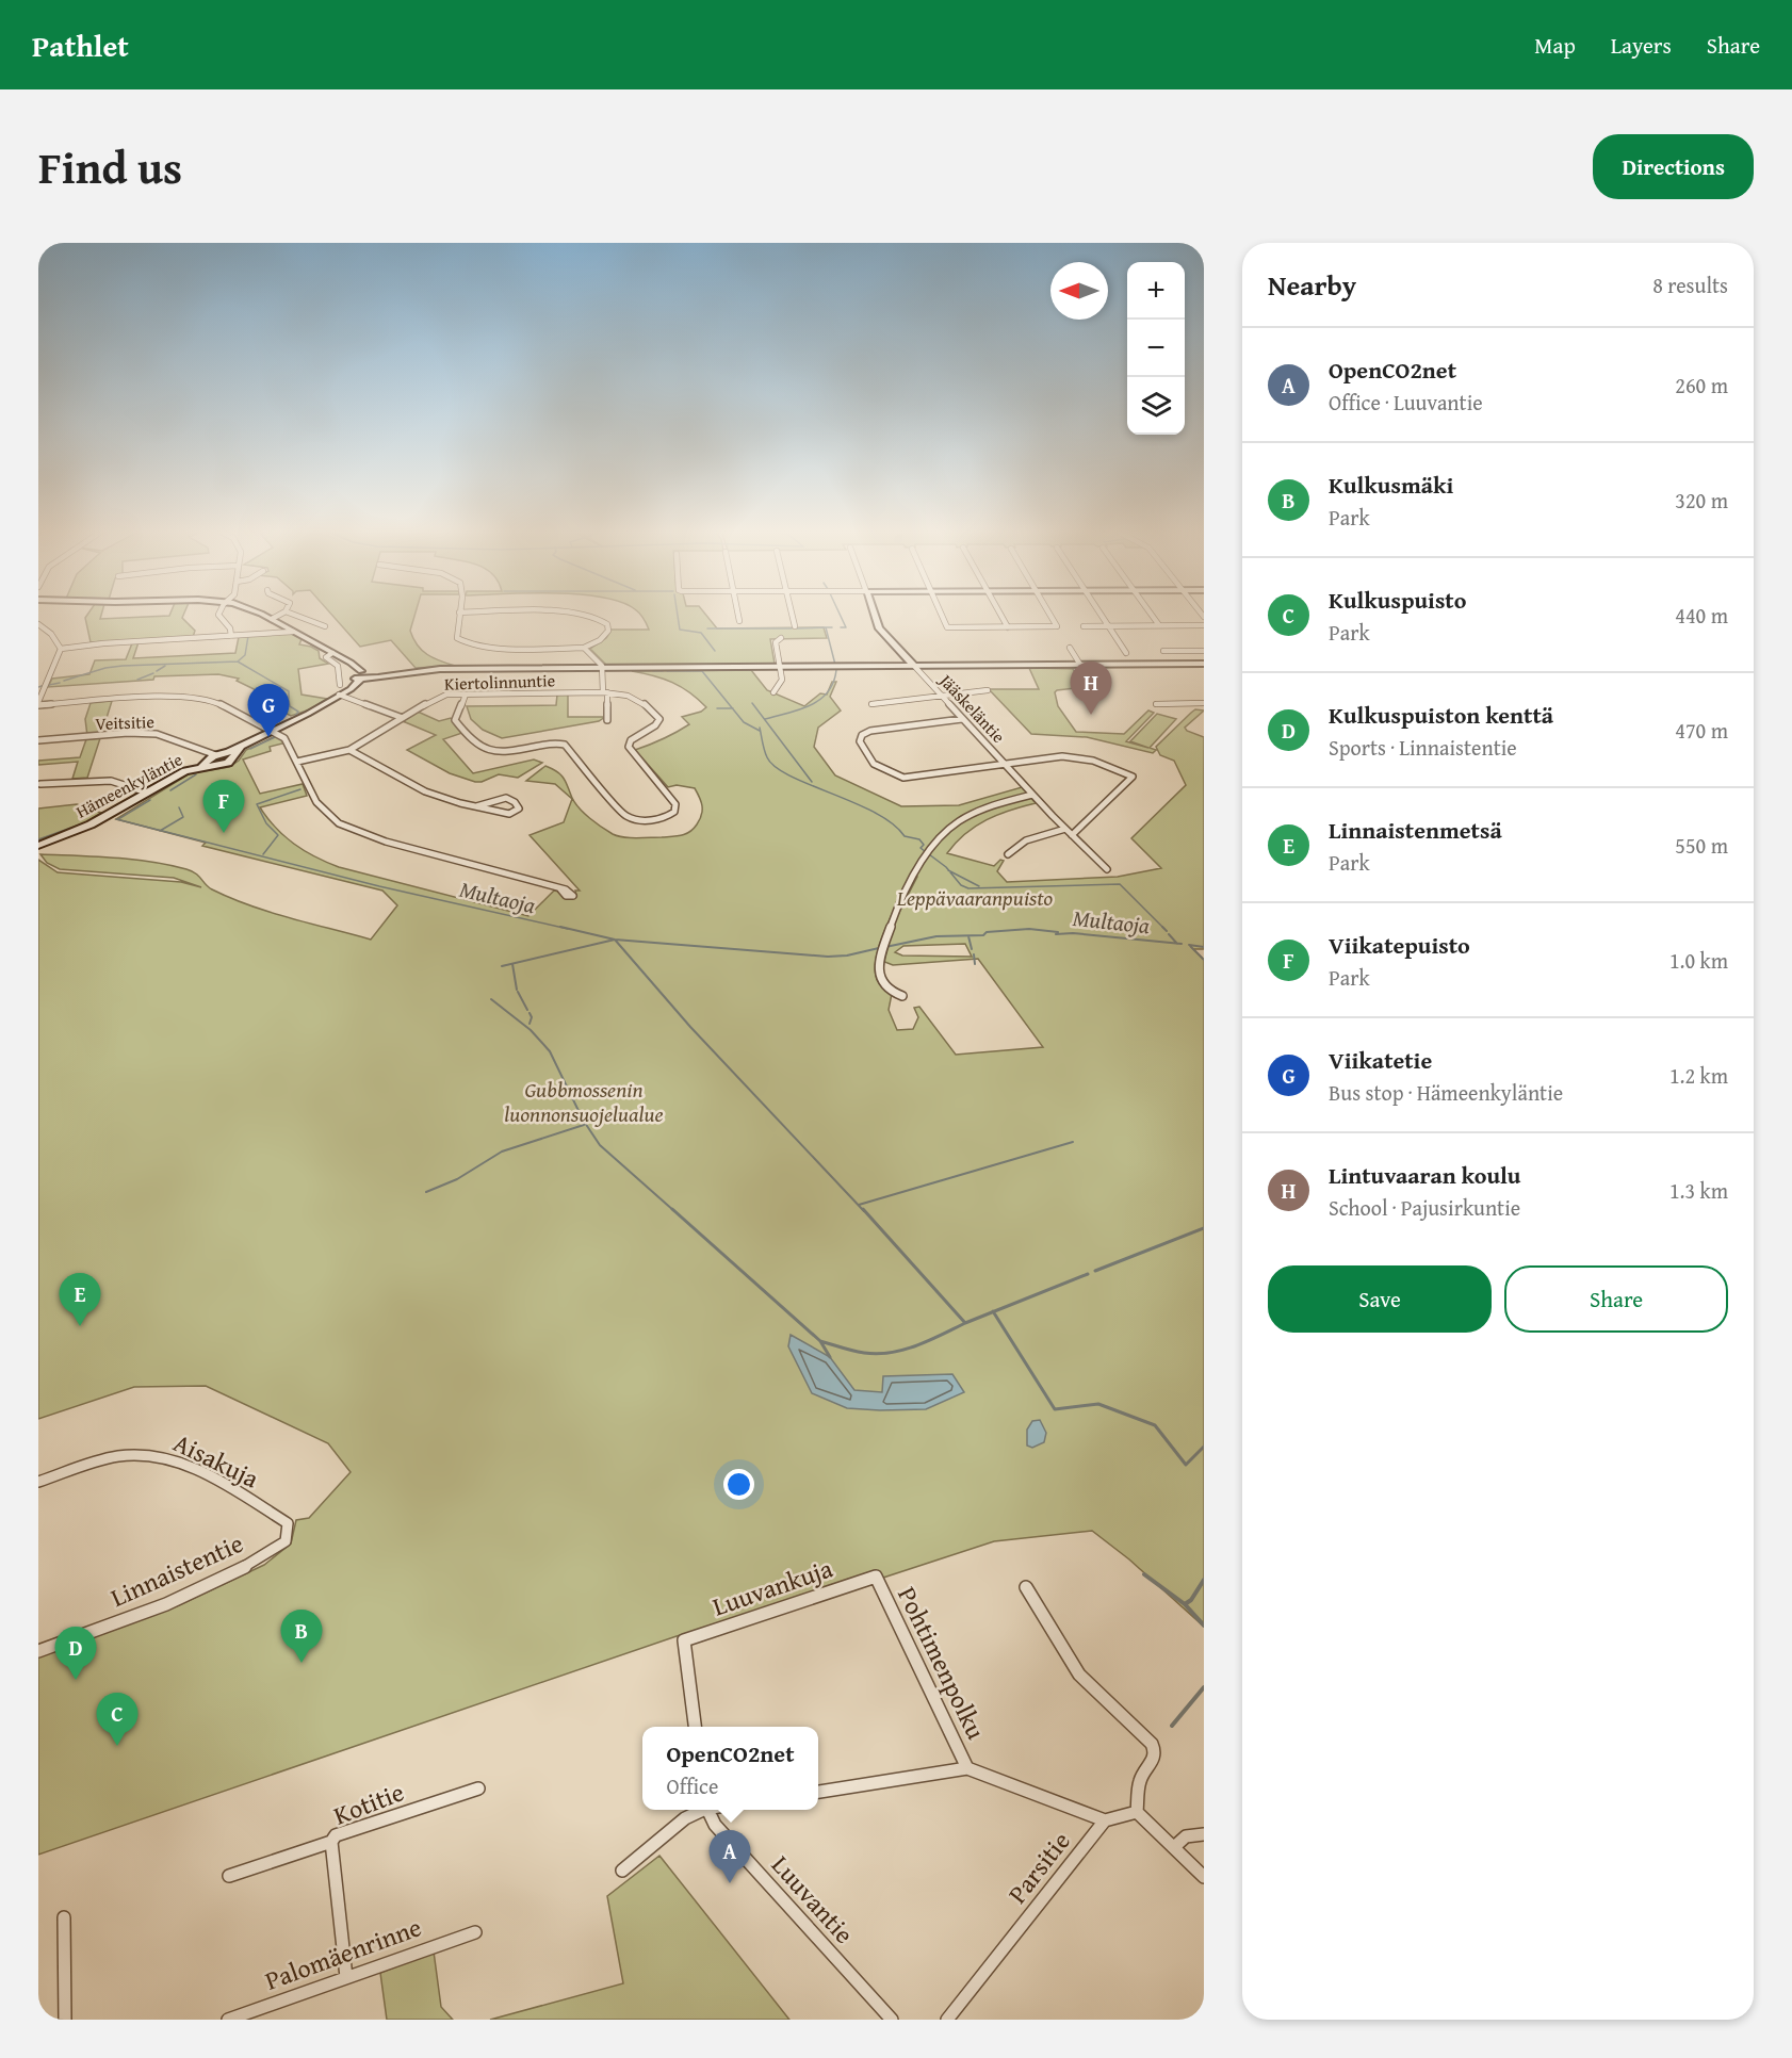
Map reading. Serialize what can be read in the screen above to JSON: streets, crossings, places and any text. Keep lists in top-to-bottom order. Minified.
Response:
{"streets":{"street":["Kiertolinnuntie","Jääskeläntie","Veitsitie","Hämeenkyläntie","Aisakuja","Linnaistentie","Luuvankuja","Pohtimenpolku","Kotitie","Parsitie","Luuvantie","Palomäenrinne"]},"crossings":[["Veitsitie","Hämeenkyläntie"],["Aisakuja","Linnaistentie"],["Luuvankuja","Pohtimenpolku"],["Kotitie","Palomäenrinne"]],"water":["Multaoja"],"parks":["Leppävaaranpuisto","Gubbmossenin luonnonsuojelualue"],"north":"left","page":{"header":"Pathlet","nav":["Map","Layers","Share"],"title":"Find us","buttons":["Directions",["Save","Share"]],"heading":["Nearby","8 results"],"map_buttons":["+","−"],"list":[{"mark":"A","name":"OpenCO2net","note":"Office · Luuvantie","value":"260 m"},{"mark":"B","name":"Kulkusmäki","note":"Park","value":"320 m"},{"mark":"C","name":"Kulkuspuisto","note":"Park","value":"440 m"},{"mark":"D","name":"Kulkuspuiston kenttä","note":"Sports · Linnaistentie","value":"470 m"},{"mark":"E","name":"Linnaistenmetsä","note":"Park","value":"550 m"},{"mark":"F","name":"Viikatepuisto","note":"Park","value":"1.0 km"},{"mark":"G","name":"Viikatetie","note":"Bus stop · Hämeenkyläntie","value":"1.2 km"},{"mark":"H","name":"Lintuvaaran koulu","note":"School · Pajusirkuntie","value":"1.3 km"}],"pins":["H","G","F","E","B","D","C","A"],"popup":["OpenCO2net","Office"]}}
